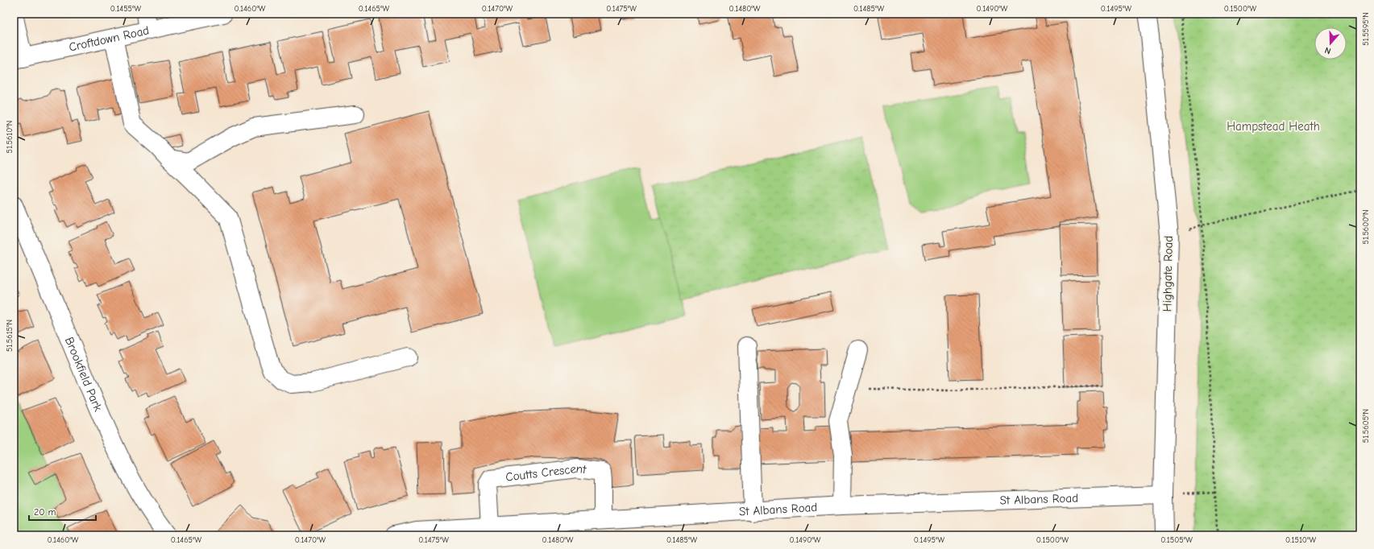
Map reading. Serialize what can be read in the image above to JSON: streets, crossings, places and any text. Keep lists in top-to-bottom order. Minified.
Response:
{"streets":{"street":["Croftdown Road","Highgate Road","Brookfield Park","Coutts Crescent","St Albans Road"]},"crossings":[["Highgate Road","St Albans Road"],["Coutts Crescent","St Albans Road"]],"parks":["Hampstead Heath"],"scale_bar":"20 m","north":"bottom","coordinates":["0.1455°W","0.1460°W","0.1465°W","0.1470°W","0.1475°W","0.1480°W","0.1485°W","0.1490°W","0.1495°W","0.1500°W","51.5595°N","51.5610°N","51.5600°N","51.5615°N","51.5605°N","0.1505°W","0.1510°W"]}
